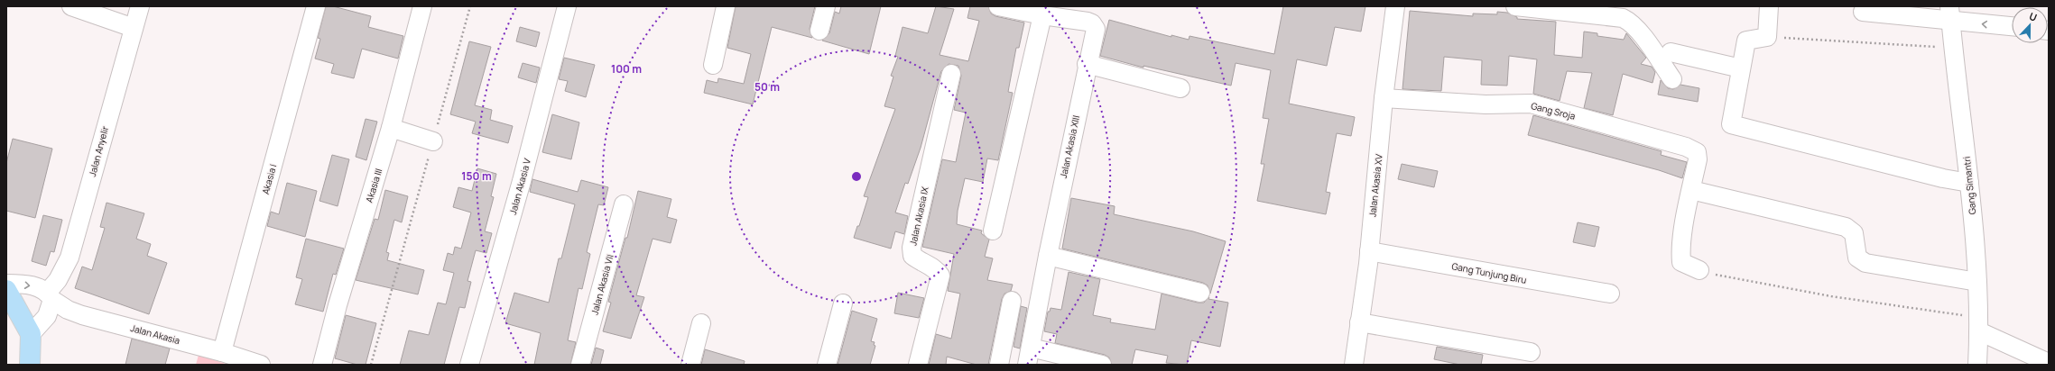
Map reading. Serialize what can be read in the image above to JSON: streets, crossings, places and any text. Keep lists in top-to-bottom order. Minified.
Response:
{"streets":{"street":["Gang Sroja","Jalan Akasia XIII","Jalan Anyelir","Akasia I","Akasia III","Jalan Akasia XV","Gang Simantri","Jalan Akasia V","Jalan Akasia IX","Gang Tunjung Biru","Jalan Akasia VII","Jalan Akasia"]},"crossings":[["Gang Sroja","Jalan Akasia XV"],["Jalan Anyelir","Jalan Akasia"],["Akasia I","Jalan Akasia"],["Jalan Akasia XV","Gang Tunjung Biru"]],"north":"top","rings":["100 m","50 m","150 m"]}
